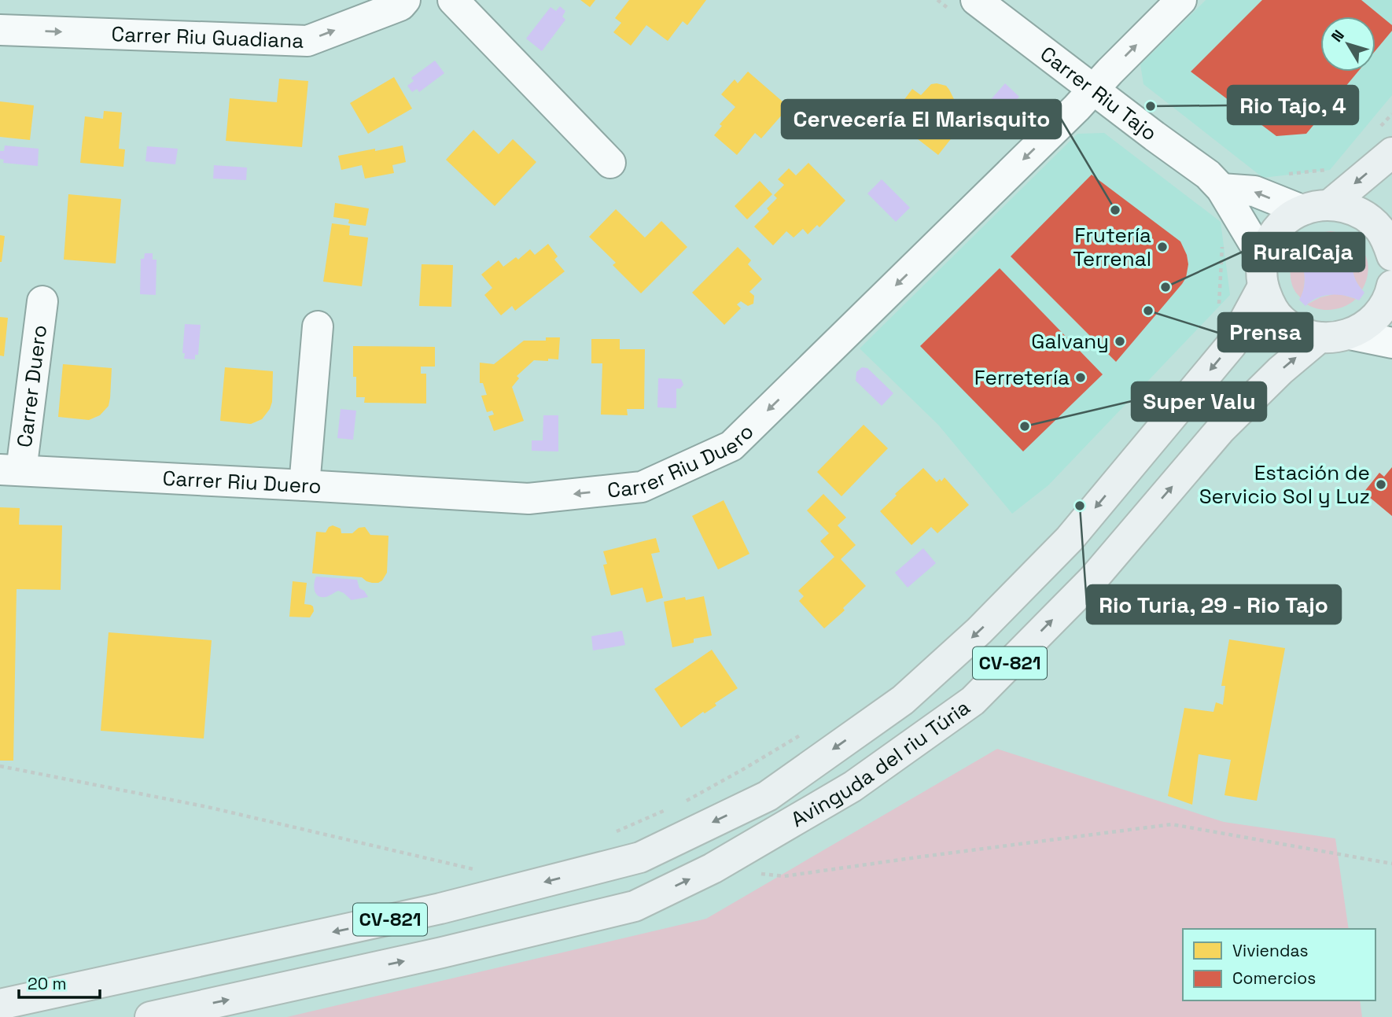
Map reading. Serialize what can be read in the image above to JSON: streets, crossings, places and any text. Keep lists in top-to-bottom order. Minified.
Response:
{"streets":{"main road":["CV-821","Avinguda del riu Túria"],"street":["Carrer Riu Guadiana","Carrer Riu Tajo","Carrer Duero","Carrer Riu Duero"]},"crossings":[["Carrer Riu Tajo","Carrer Riu Duero"],["Carrer Riu Tajo","CV-821"],["Carrer Riu Tajo","Avinguda del riu Túria"],["Carrer Duero","Carrer Riu Duero"],["CV-821","Avinguda del riu Túria"]],"one_way":["Carrer Riu Guadiana"],"places":["Rio Tajo, 4","Cervecería El Marisquito","Frutería Terrenal","RuralCaja","Prensa","Galvany","Ferretería","Super Valu","Estación de Servicio Sol y Luz","Rio Turia, 29 - Rio Tajo"],"legend":["Viviendas","Comercios"],"scale_bar":"20 m","north":"top left"}
